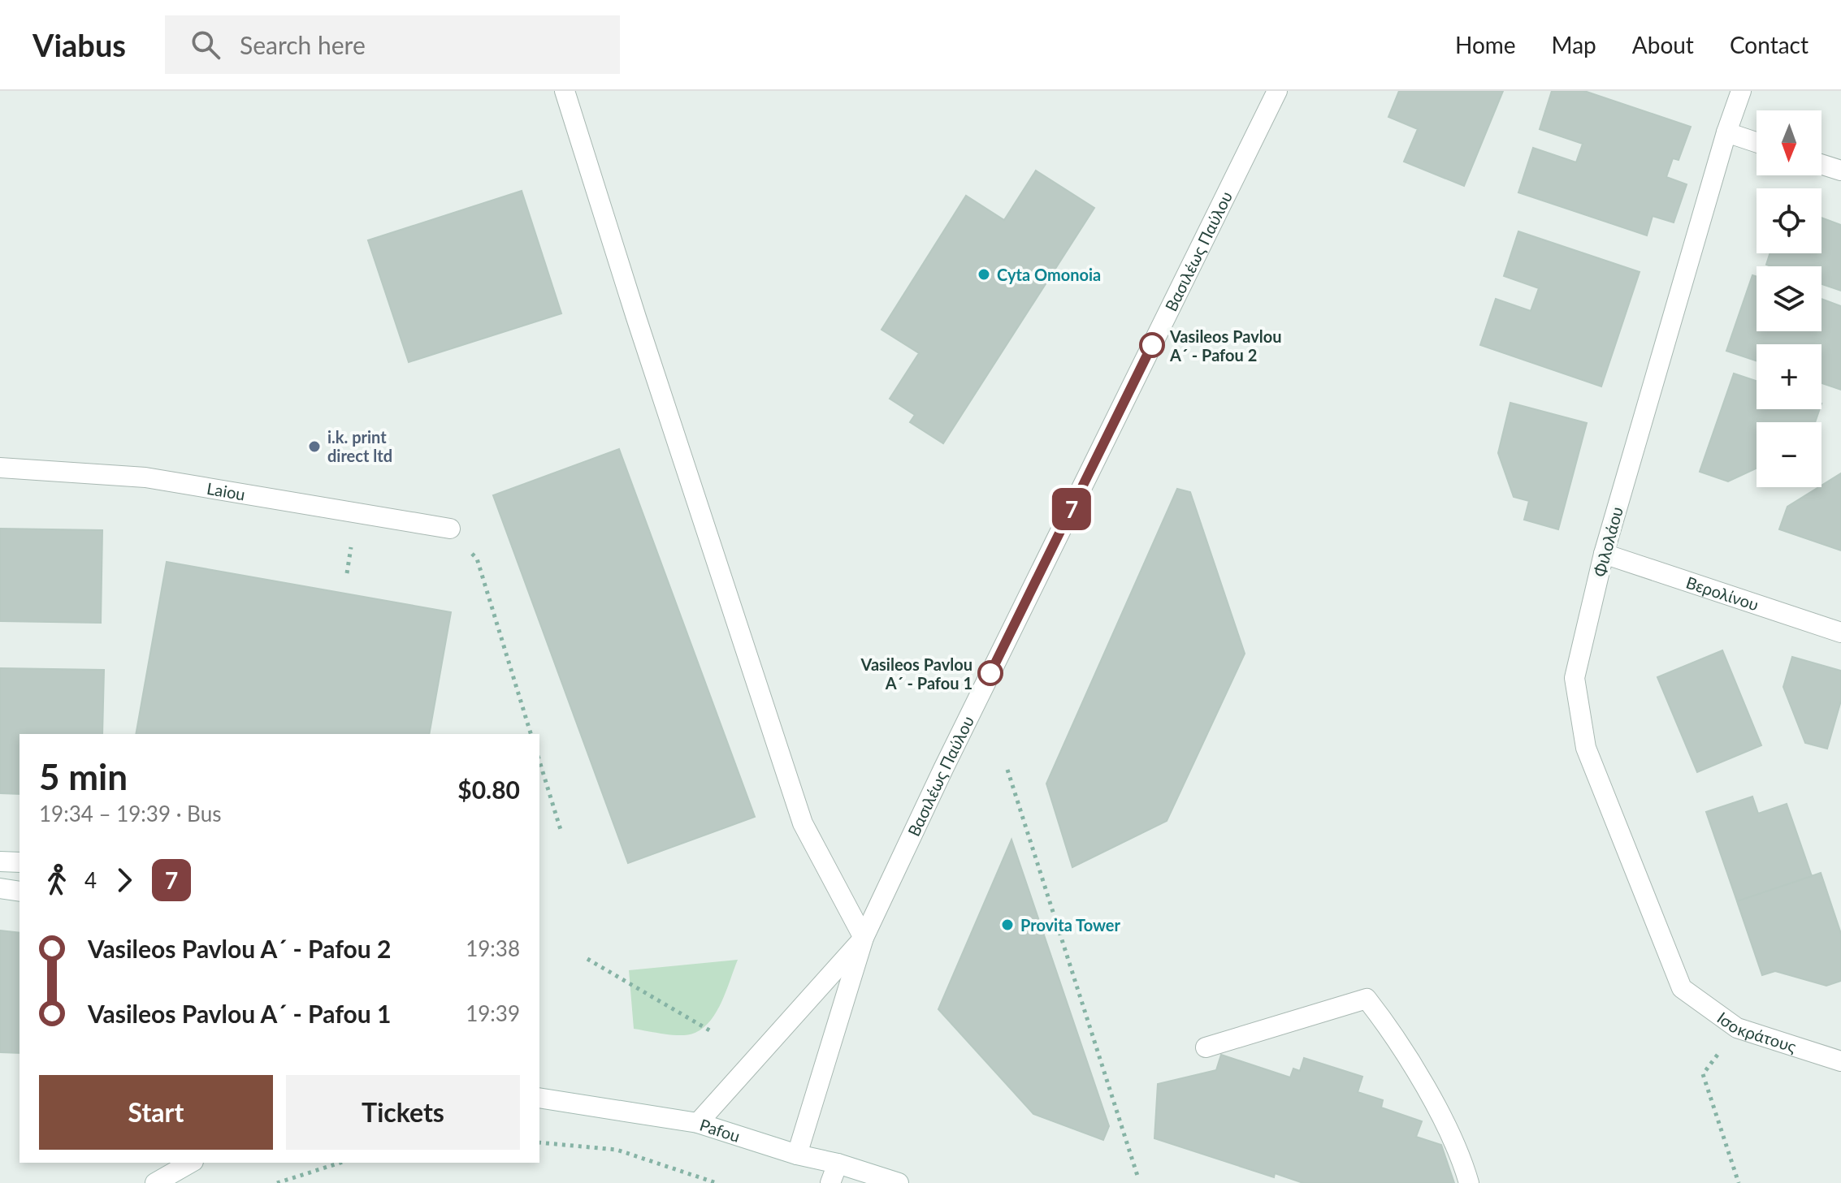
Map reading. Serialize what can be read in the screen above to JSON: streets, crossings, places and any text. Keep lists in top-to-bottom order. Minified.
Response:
{"streets":{"street":["Βασιλέως Παύλου","Laiou","Φιλολάου","Βερολίνου","Ισοκράτους","Pafou"]},"crossings":[["Βασιλέως Παύλου","Pafou"],["Φιλολάου","Βερολίνου"],["Φιλολάου","Ισοκράτους"]],"places":["Cyta Omonoia","Vasileos Pavlou A´ - Pafou 2","i.k. print direct ltd","Vasileos Pavlou A´ - Pafou 1","Provita Tower"],"lines":["bus line 7"],"north":"bottom","page":{"header":"Viabus","search":"Search here","nav":["Home","Map","About","Contact"],"on_map":"7","map_buttons":["+","−"],"heading":["5 min","19:34 – 19:39 · Bus","$0.80"],"legs":["4","7"],"list":[{"name":"Vasileos Pavlou A´ - Pafou 2","value":"19:38"},{"name":"Vasileos Pavlou A´ - Pafou 1","value":"19:39"}],"buttons":["Start","Tickets"]}}
